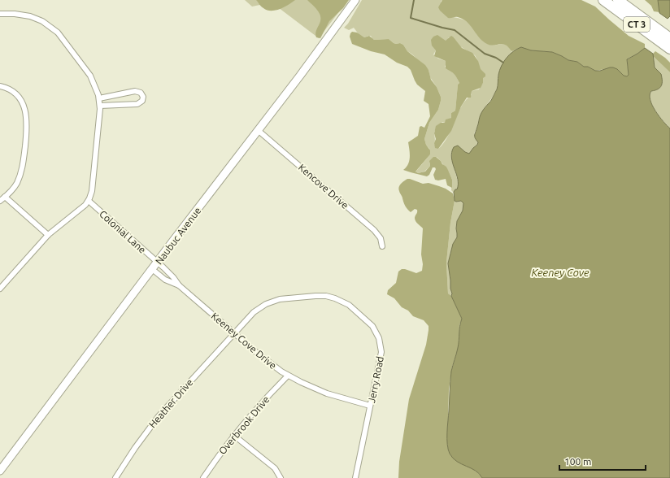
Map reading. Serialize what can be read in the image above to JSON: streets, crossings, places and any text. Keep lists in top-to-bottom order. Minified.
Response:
{"streets":{"highway":["CT 3"],"main road":["Naubuc Avenue"],"street":["Kencove Drive","Colonial Lane","Keeney Cove Drive","Jerry Road","Heather Drive","Overbrook Drive"]},"crossings":[["Kencove Drive","Naubuc Avenue"],["Colonial Lane","Naubuc Avenue"],["Colonial Lane","Keeney Cove Drive"],["Naubuc Avenue","Keeney Cove Drive"],["Keeney Cove Drive","Jerry Road"],["Keeney Cove Drive","Heather Drive"],["Keeney Cove Drive","Overbrook Drive"],["Jerry Road","Heather Drive"]],"water":["Keeney Cove"],"scale_bar":"100 m"}
